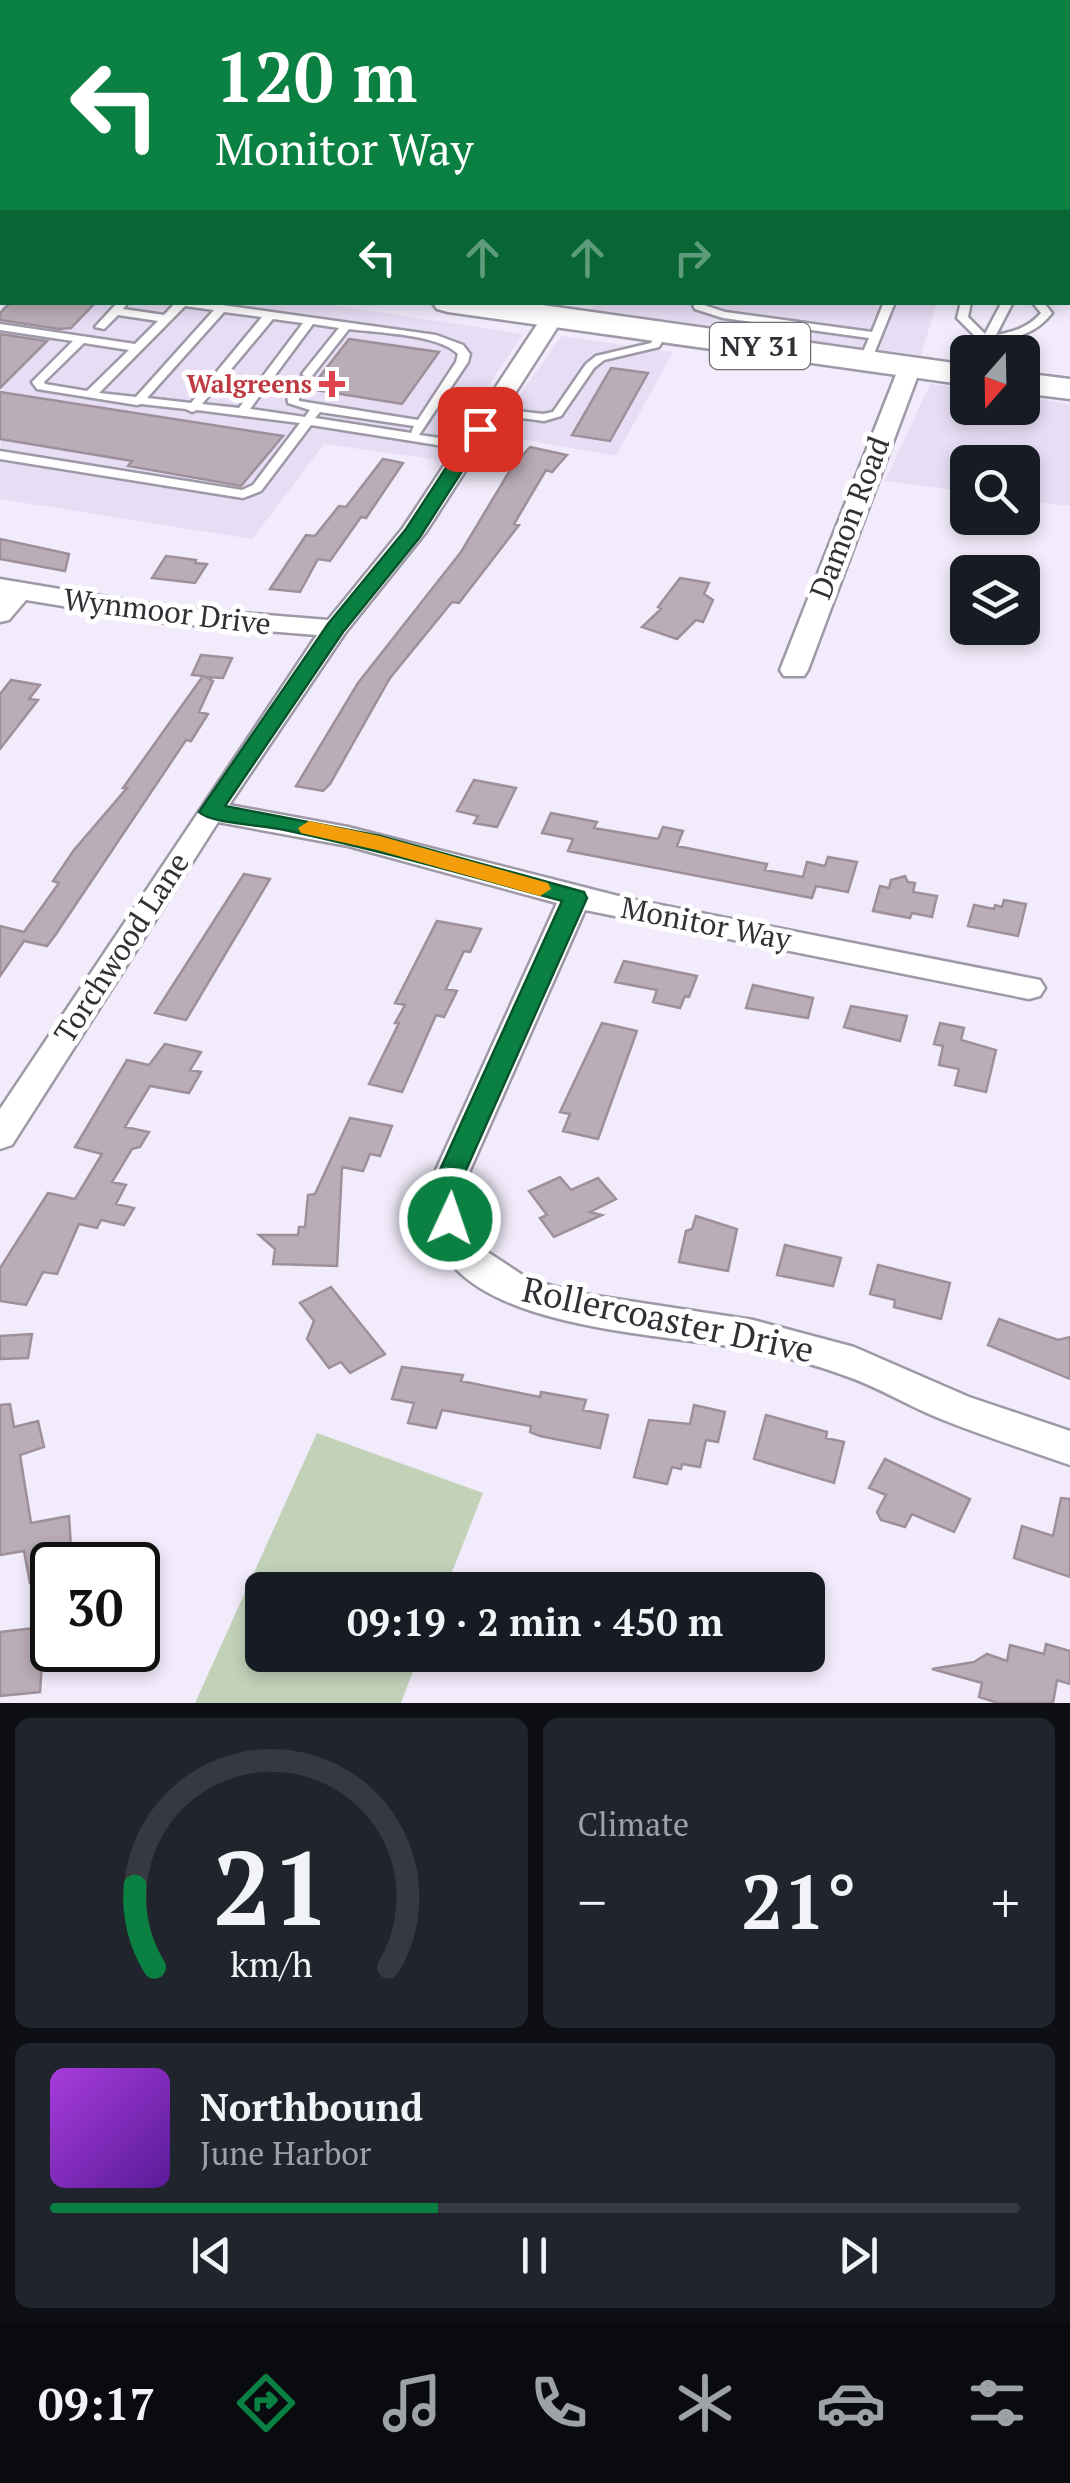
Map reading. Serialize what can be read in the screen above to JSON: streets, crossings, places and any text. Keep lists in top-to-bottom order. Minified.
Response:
{"streets":{"main road":["NY 31"],"street":["Damon Road","Wynmoor Drive","Monitor Way","Torchwood Lane","Rollercoaster Drive"]},"crossings":[["NY 31","Damon Road"],["NY 31","Torchwood Lane"],["Wynmoor Drive","Torchwood Lane"],["Monitor Way","Torchwood Lane"],["Monitor Way","Rollercoaster Drive"]],"places":{"health":["Walgreens"]},"north":"bottom","page":{"turn":["120 m","Monitor Way"],"limit":"30","trip":"09:19 · 2 min · 450 m","tile":"Climate","heat":["−","21°","+"],"song":["Northbound","June Harbor"],"tabs":"09:17","gauge":["21","km/h"]}}
